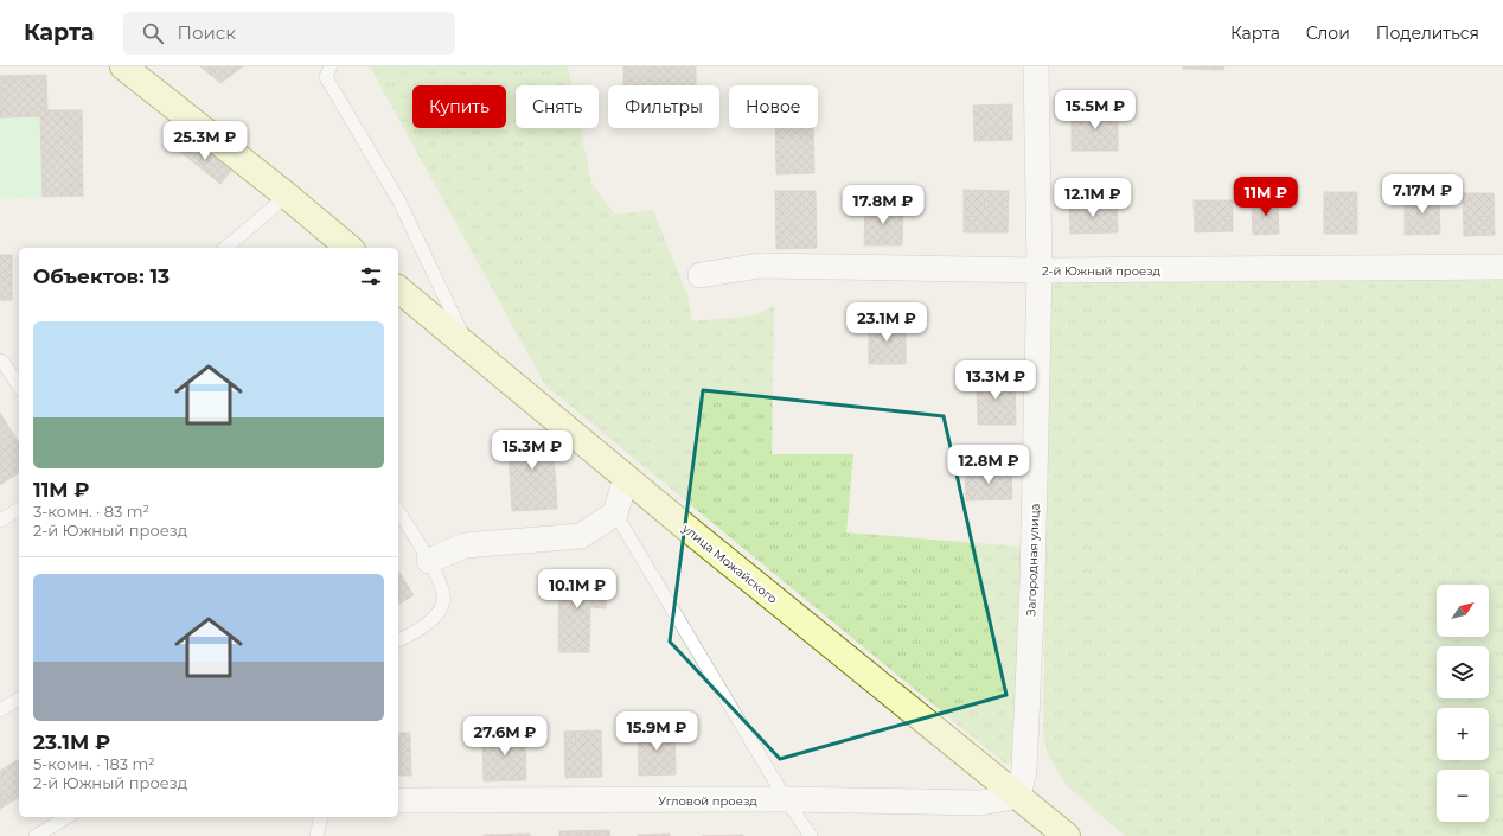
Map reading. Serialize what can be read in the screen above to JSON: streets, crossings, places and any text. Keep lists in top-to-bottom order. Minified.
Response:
{"streets":{"main road":["улица Можайского"],"street":["2-й Южный проезд","Загородная улица","Угловой проезд"]},"crossings":[["2-й Южный проезд","Загородная улица"],["Загородная улица","улица Можайского"],["Загородная улица","Угловой проезд"],["улица Можайского","Угловой проезд"]],"north":"top right","page":{"header":"Карта","search":"Поиск","nav":["Карта","Слои","Поделиться"],"chip":["Купить","Снять","Фильтры","Новое"],"price":["15.5M ₽","25.3M ₽","7.17M ₽","11M ₽","12.1M ₽","17.8M ₽","23.1M ₽","13.3M ₽","15.3M ₽","12.8M ₽","10.1M ₽","15.9M ₽","27.6M ₽"],"heading":"Объектов: 13","list":[{"name":"11M ₽","note":"3-комн. · 83 m² · 2-й Южный проезд"},{"name":"23.1M ₽","note":"5-комн. · 183 m² · 2-й Южный проезд"}],"map_buttons":["+","−"]}}
